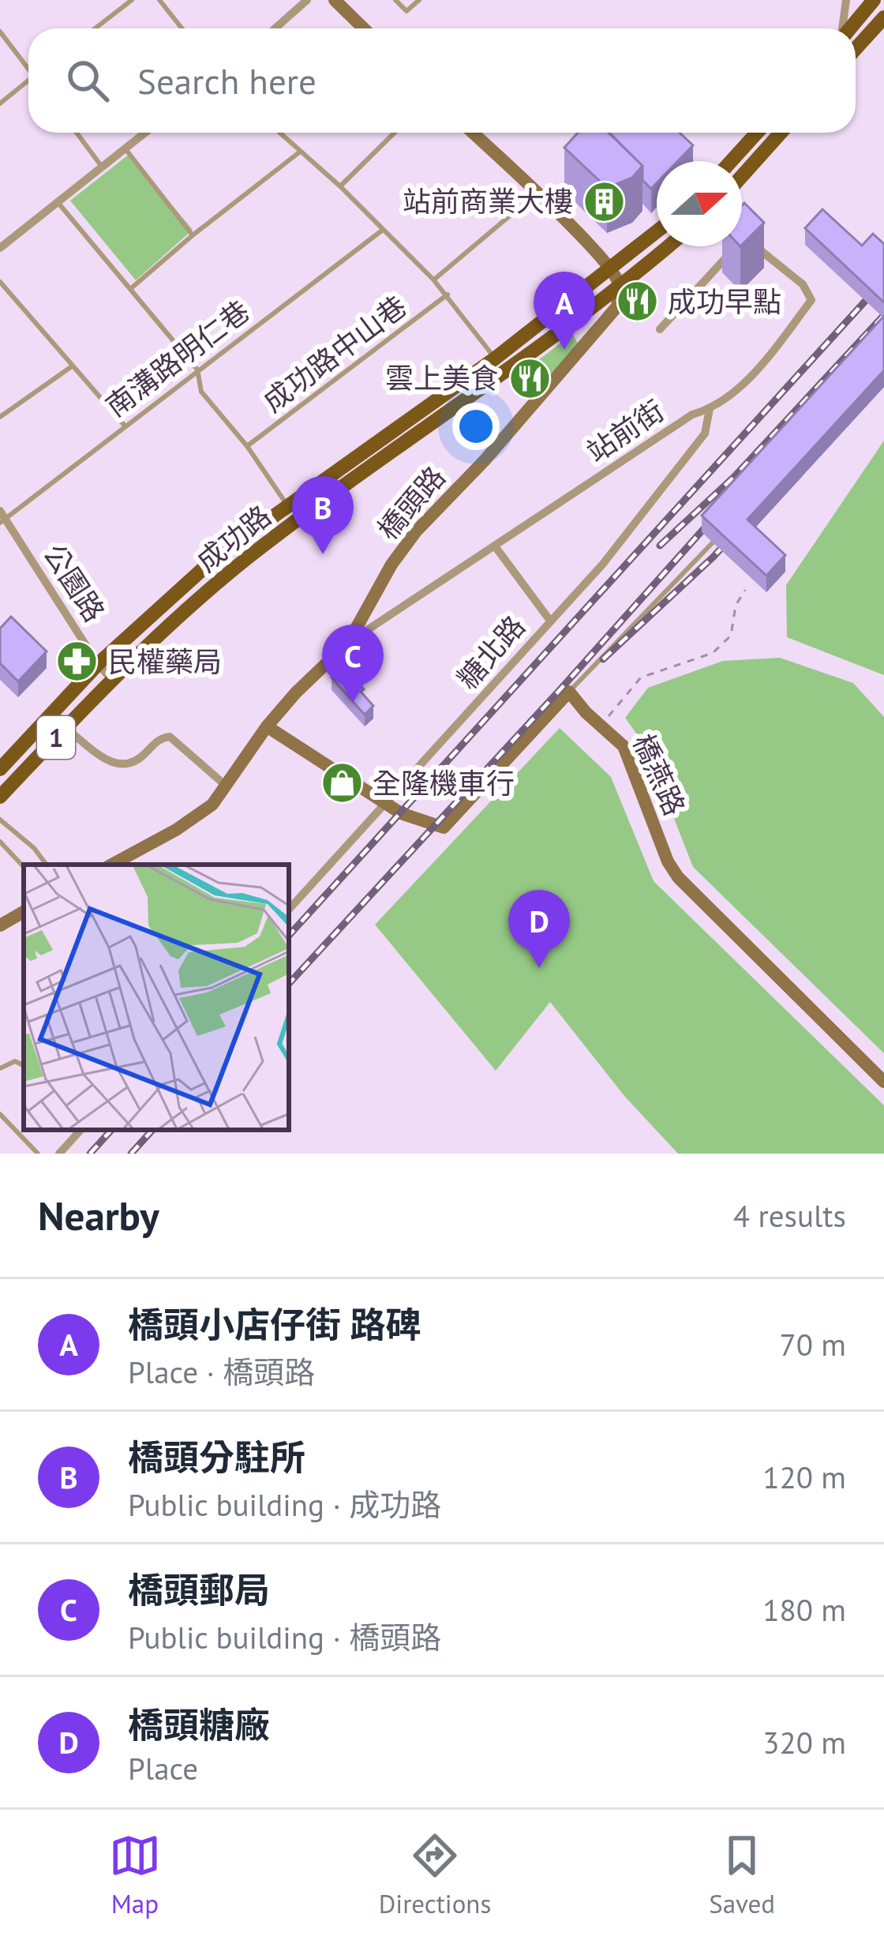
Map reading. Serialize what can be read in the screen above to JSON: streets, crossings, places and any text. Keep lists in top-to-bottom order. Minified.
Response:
{"streets":{"main road":["成功路","1"],"street":["站前街","橋頭路","公園路","糖北路","橋燕路"],"lane":["成功路中山巷","南溝路明仁巷"]},"crossings":[["成功路中山巷","南溝路明仁巷"],["成功路中山巷","成功路"],["南溝路明仁巷","公園路"],["站前街","橋頭路"],["站前街","糖北路"],["橋頭路","成功路"],["橋頭路","1"],["成功路","公園路"],["成功路","1"]],"places":{"building":["站前商業大樓"],"restaurant":["成功早點","雲上美食"],"pharmacy":["民權藥局"],"shop":["全隆機車行"]},"north":"right","page":{"search":"Search here","pins":["A","B","C","D"],"heading":["Nearby","4 results"],"list":[{"mark":"A","name":"橋頭小店仔街 路碑","note":"Place · 橋頭路","value":"70 m"},{"mark":"B","name":"橋頭分駐所","note":"Public building · 成功路","value":"120 m"},{"mark":"C","name":"橋頭郵局","note":"Public building · 橋頭路","value":"180 m"},{"mark":"D","name":"橋頭糖廠","note":"Place","value":"320 m"}],"nav":["Map","Directions","Saved"]}}
